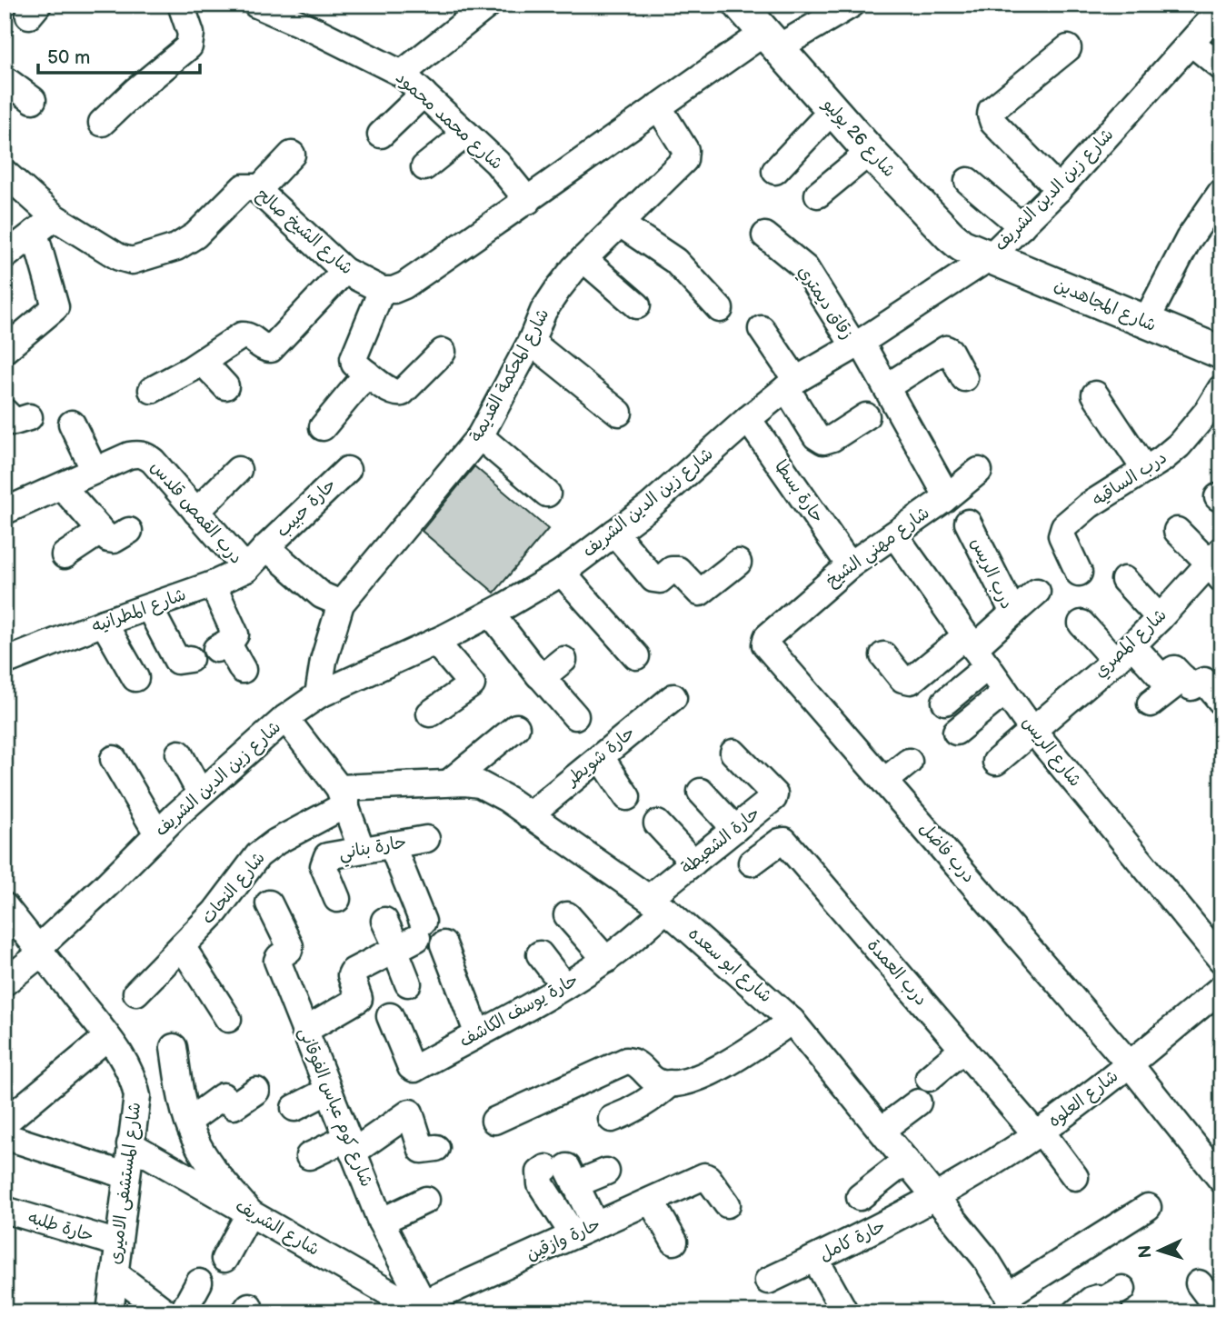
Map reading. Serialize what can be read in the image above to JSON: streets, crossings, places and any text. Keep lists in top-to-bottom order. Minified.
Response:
{"streets":{"street":["شارع محمد محمود","شارع 26 يوليو","شارع زين الدين الشريف","شارع الشيخ صالح","زقاق ديمتري","شارع المجاهدين","شارع المحكمة القديمة","درب الساقيه","حارة بسطا","حارة حبيب","درب القمص قلدس","شارع مهني الشيخ","درب الريس","شارع المطرانيه","شارع المصري","شارع الريس","حارة شويطر","حارة الشعيطة","حارة بناني","درب فاضل","شارع النحات","شارع ابو سعده","درب العمدة","حارة يوسف الكاشف","شارع العلوه","شارع كوم عباس الفوقانى","شارع المستشفى الاميرى","حارة طلبه","شارع الشريف","حارة وازقين","حارة كامل"]},"crossings":[["شارع 26 يوليو","شارع زين الدين الشريف"],["شارع 26 يوليو","شارع المجاهدين"],["شارع زين الدين الشريف","زقاق ديمتري"],["شارع زين الدين الشريف","شارع المجاهدين"],["شارع زين الدين الشريف","شارع المحكمة القديمة"],["شارع زين الدين الشريف","حارة بسطا"],["شارع زين الدين الشريف","شارع مهني الشيخ"],["شارع زين الدين الشريف","شارع المستشفى الاميرى"],["زقاق ديمتري","شارع مهني الشيخ"],["حارة بسطا","شارع مهني الشيخ"],["حارة حبيب","شارع المطرانيه"],["درب القمص قلدس","شارع المطرانيه"],["شارع مهني الشيخ","شارع الريس"],["شارع مهني الشيخ","درب فاضل"],["درب الريس","شارع الريس"],["شارع المصري","شارع الريس"],["حارة شويطر","شارع ابو سعده"],["حارة الشعيطة","شارع ابو سعده"],["حارة الشعيطة","حارة يوسف الكاشف"],["درب فاضل","شارع العلوه"],["شارع النحات","شارع ابو سعده"],["شارع ابو سعده","حارة يوسف الكاشف"],["شارع ابو سعده","شارع العلوه"],["شارع ابو سعده","حارة كامل"],["درب العمدة","شارع العلوه"],["شارع العلوه","حارة كامل"],["شارع كوم عباس الفوقانى","شارع الشريف"],["شارع كوم عباس الفوقانى","حارة وازقين"],["شارع المستشفى الاميرى","حارة طلبه"],["شارع المستشفى الاميرى","شارع الشريف"],["شارع الشريف","حارة وازقين"]],"scale_bar":"50 m","north":"left"}
